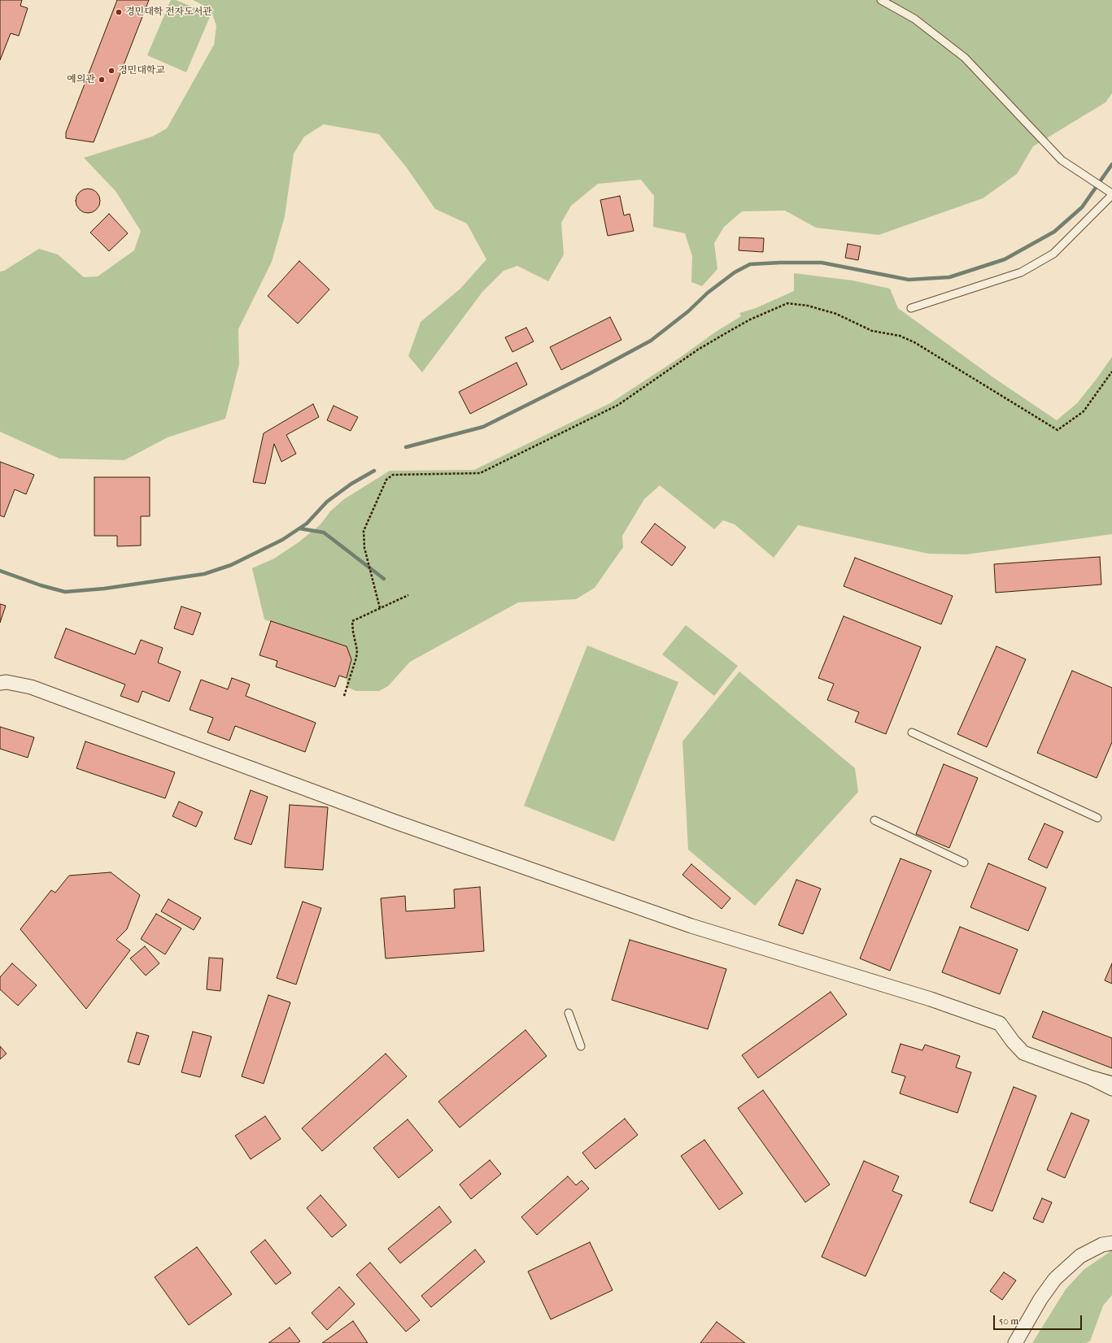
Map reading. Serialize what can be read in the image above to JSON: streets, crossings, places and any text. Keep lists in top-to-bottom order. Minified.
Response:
{"places":["경민대학 전자도서관","경민대학교","예의관"],"scale_bar":"50 m"}
